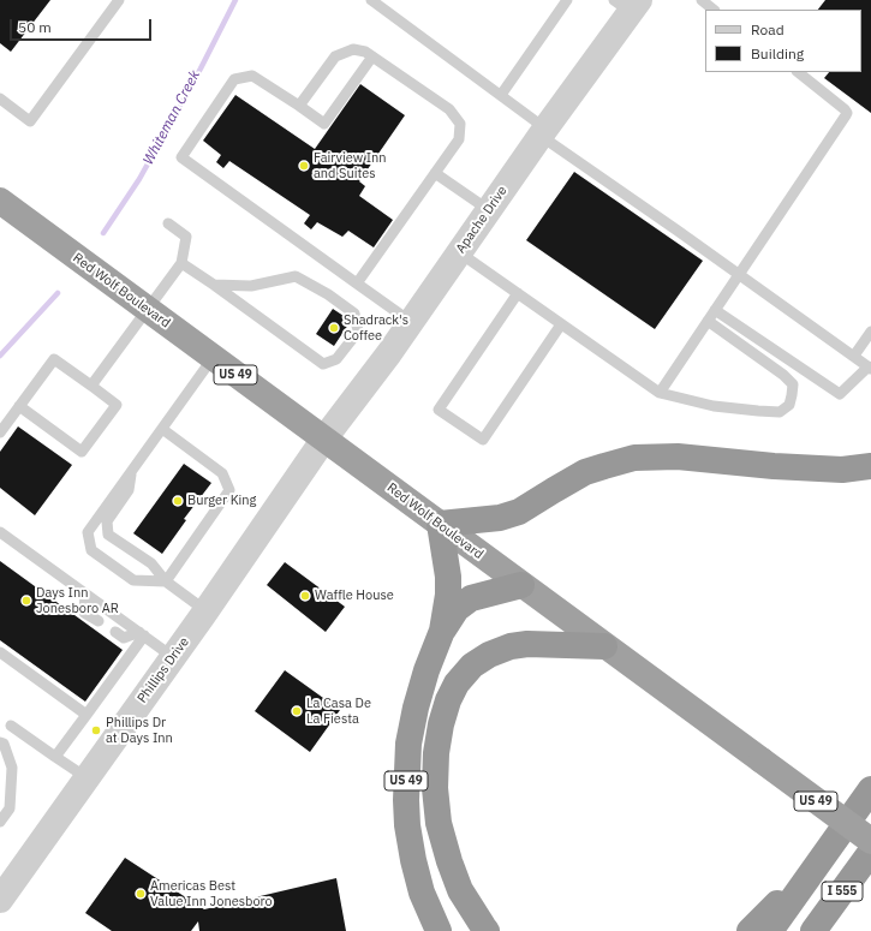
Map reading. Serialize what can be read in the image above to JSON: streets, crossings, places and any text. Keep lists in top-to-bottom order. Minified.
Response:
{"streets":{"highway":["Red Wolf Boulevard","US 49","I 555"],"street":["Apache Drive","Phillips Drive"]},"crossings":[["Apache Drive","Red Wolf Boulevard"],["Apache Drive","Phillips Drive"],["Red Wolf Boulevard","US 49"],["Red Wolf Boulevard","Phillips Drive"]],"water":["Whiteman Creek"],"places":["Fairview Inn and Suites","Shadrack's Coffee","Burger King","Waffle House","Days Inn Jonesboro AR","La Casa De La Fiesta","Phillips Dr at Days Inn","Americas Best Value Inn Jonesboro"],"legend":["Road","Building"],"scale_bar":"50 m"}
